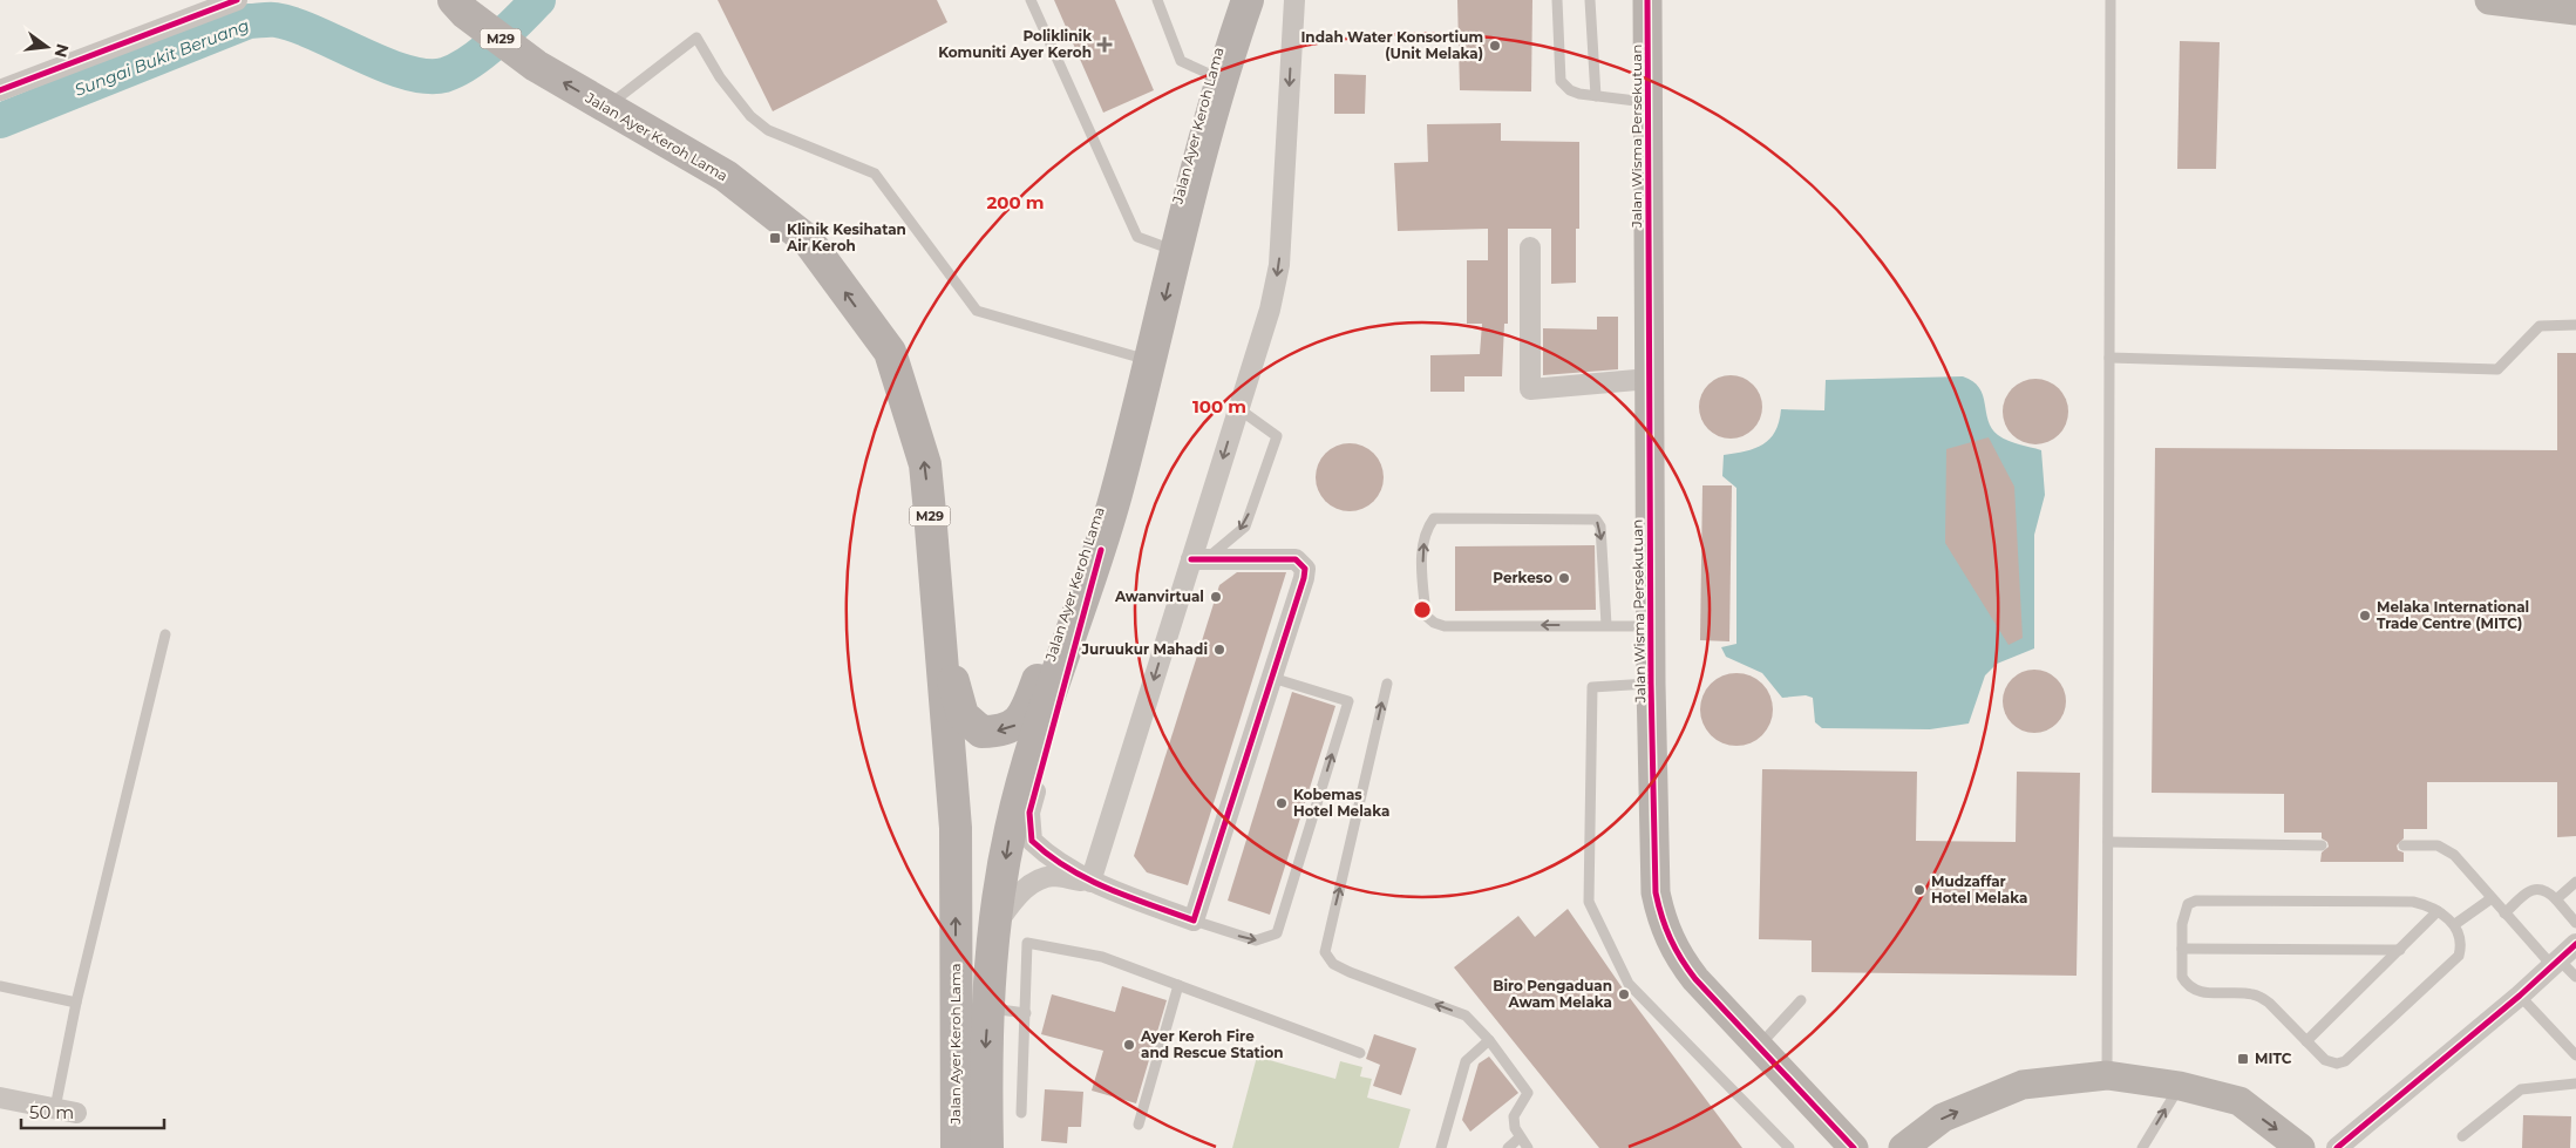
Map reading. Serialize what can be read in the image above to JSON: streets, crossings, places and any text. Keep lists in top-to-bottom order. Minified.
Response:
{"streets":{"main road":["M29","Jalan Ayer Keroh Lama"],"street":["Jalan Wisma Persekutuan"]},"water":["Sungai Bukit Beruang"],"places":{"health":["Poliklinik Komuniti Ayer Keroh"],"other":["Indah Water Konsortium (Unit Melaka)","Perkeso","Awanvirtual","Melaka International Trade Centre (MITC)","Juruukur Mahadi","Kobemas Hotel Melaka","Mudzaffar Hotel Melaka","Biro Pengaduan Awam Melaka","Ayer Keroh Fire and Rescue Station"],"transit":["Klinik Kesihatan Air Keroh","MITC"]},"scale_bar":"50 m","north":"right","rings":["200 m","100 m"]}
